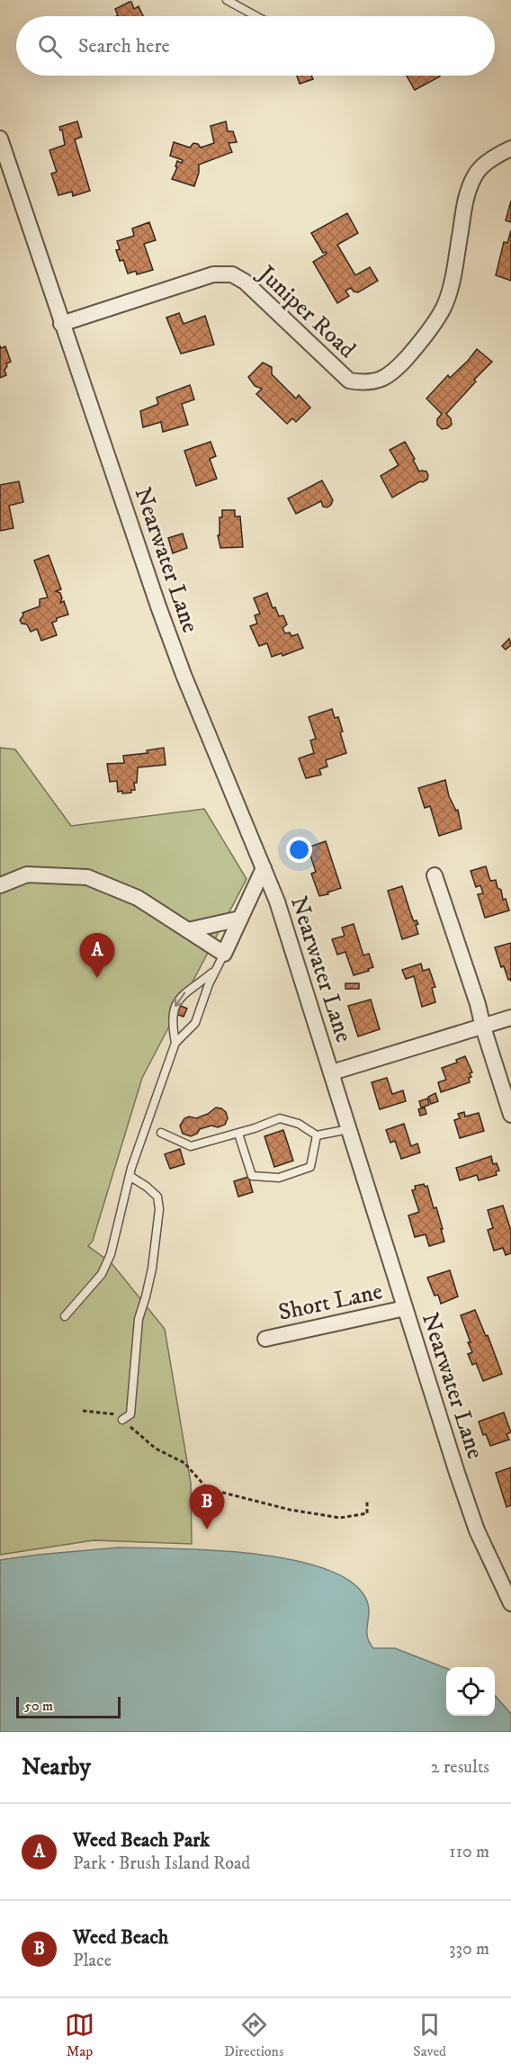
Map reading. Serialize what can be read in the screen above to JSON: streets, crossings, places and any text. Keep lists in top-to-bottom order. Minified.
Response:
{"streets":{"street":["Juniper Road","Nearwater Lane","Short Lane"]},"crossings":[["Juniper Road","Nearwater Lane"],["Nearwater Lane","Short Lane"]],"scale_bar":"50 m","page":{"search":"Search here","pins":["A","B"],"scale":"50 m","heading":["Nearby","2 results"],"list":[{"mark":"A","name":"Weed Beach Park","note":"Park · Brush Island Road","value":"110 m"},{"mark":"B","name":"Weed Beach","note":"Place","value":"330 m"}],"nav":["Map","Directions","Saved"]}}
